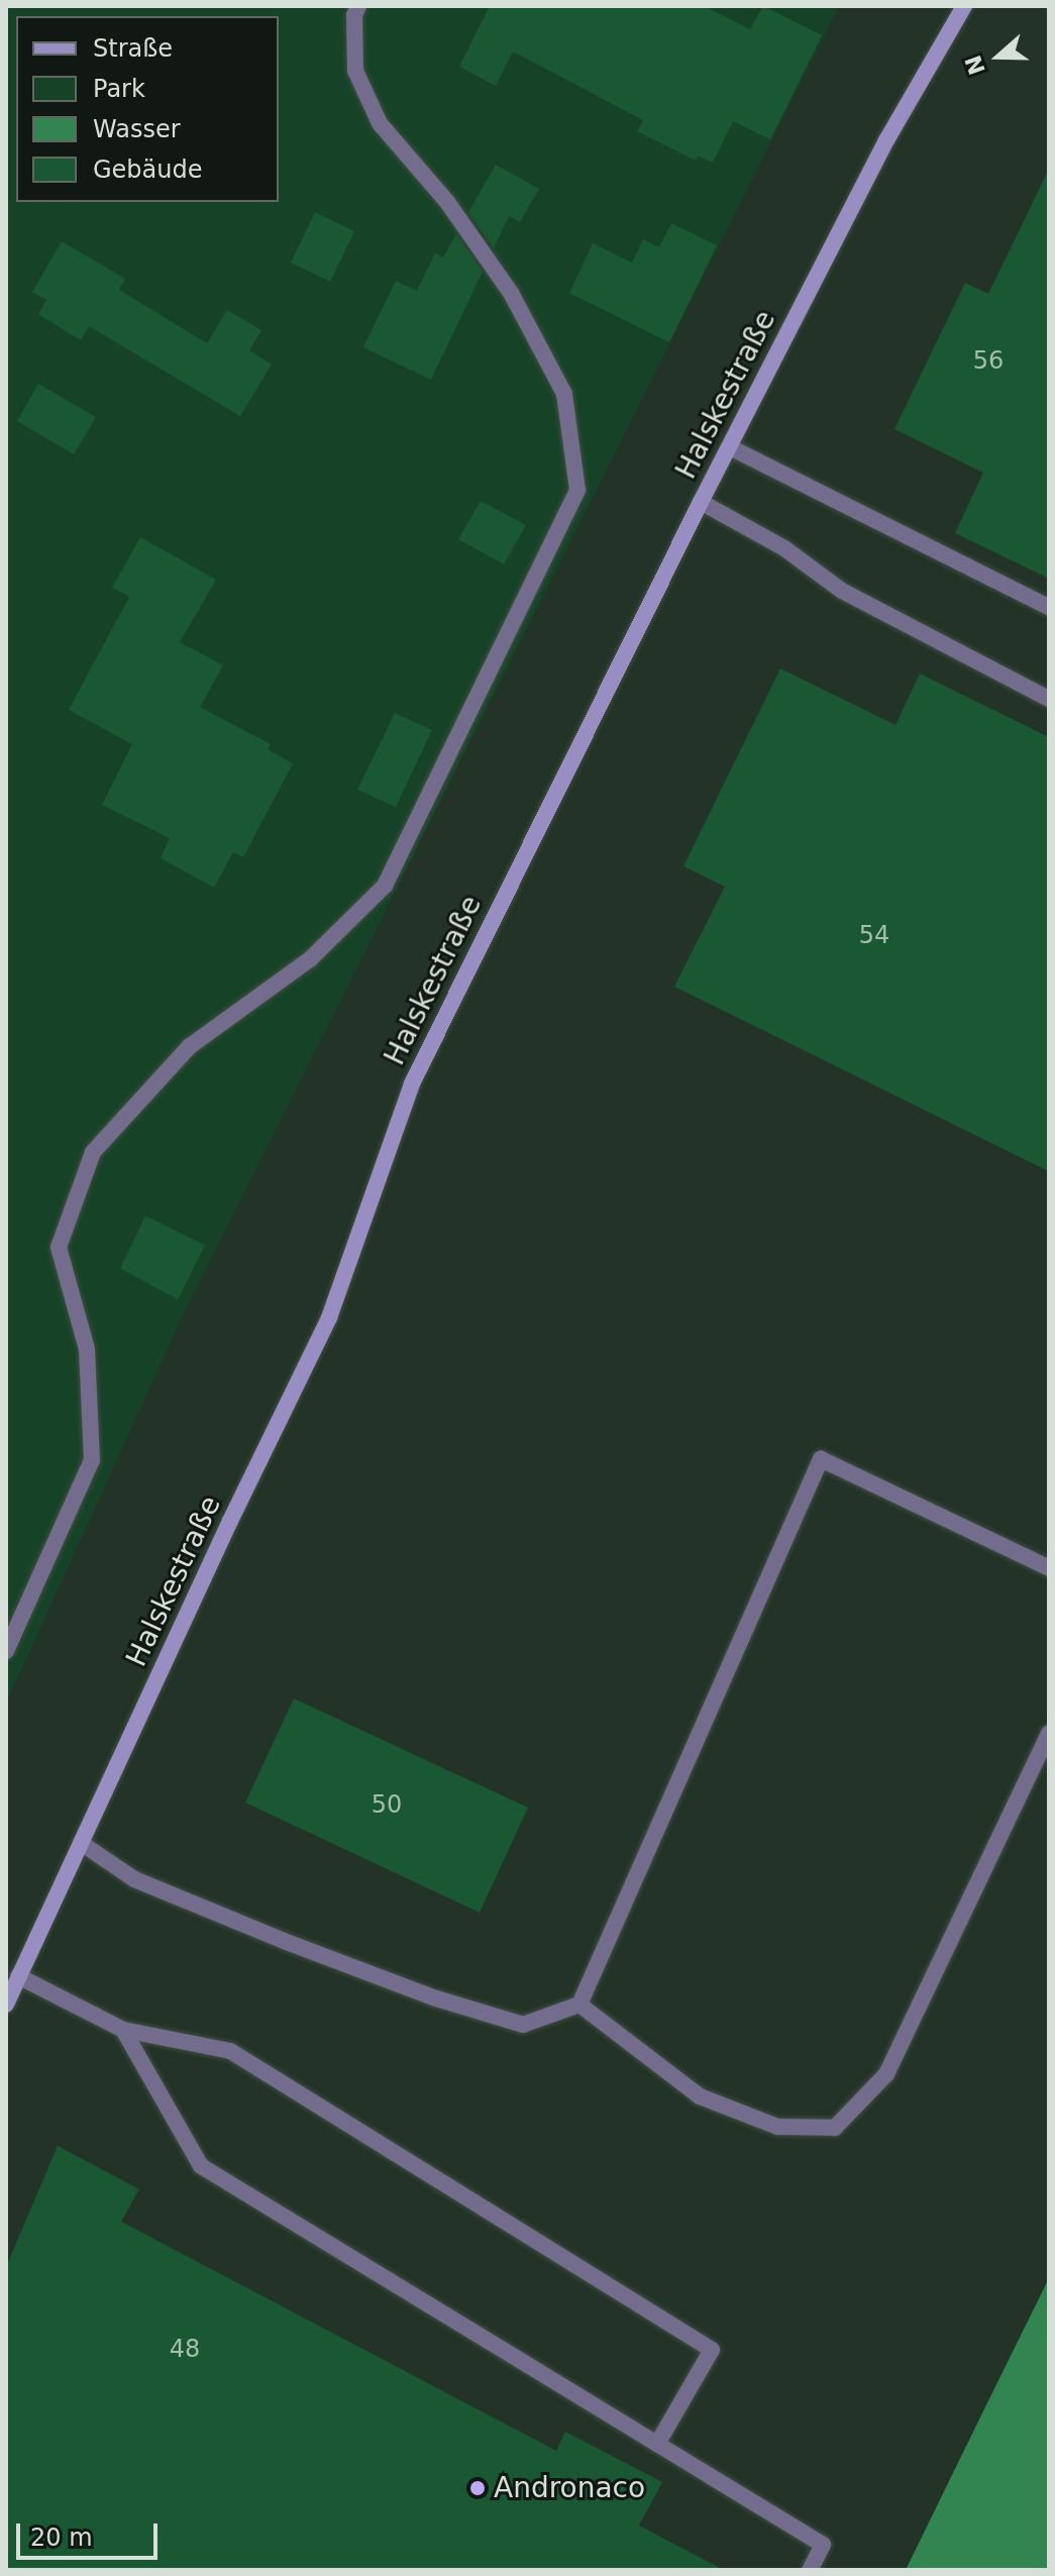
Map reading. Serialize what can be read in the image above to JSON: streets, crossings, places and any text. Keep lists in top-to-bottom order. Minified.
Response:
{"streets":{"street":["Halskestraße"]},"places":["Andronaco"],"house_numbers":["56","54","50","48"],"legend":["Straße","Park","Wasser","Gebäude"],"scale_bar":"20 m","north":"left"}
